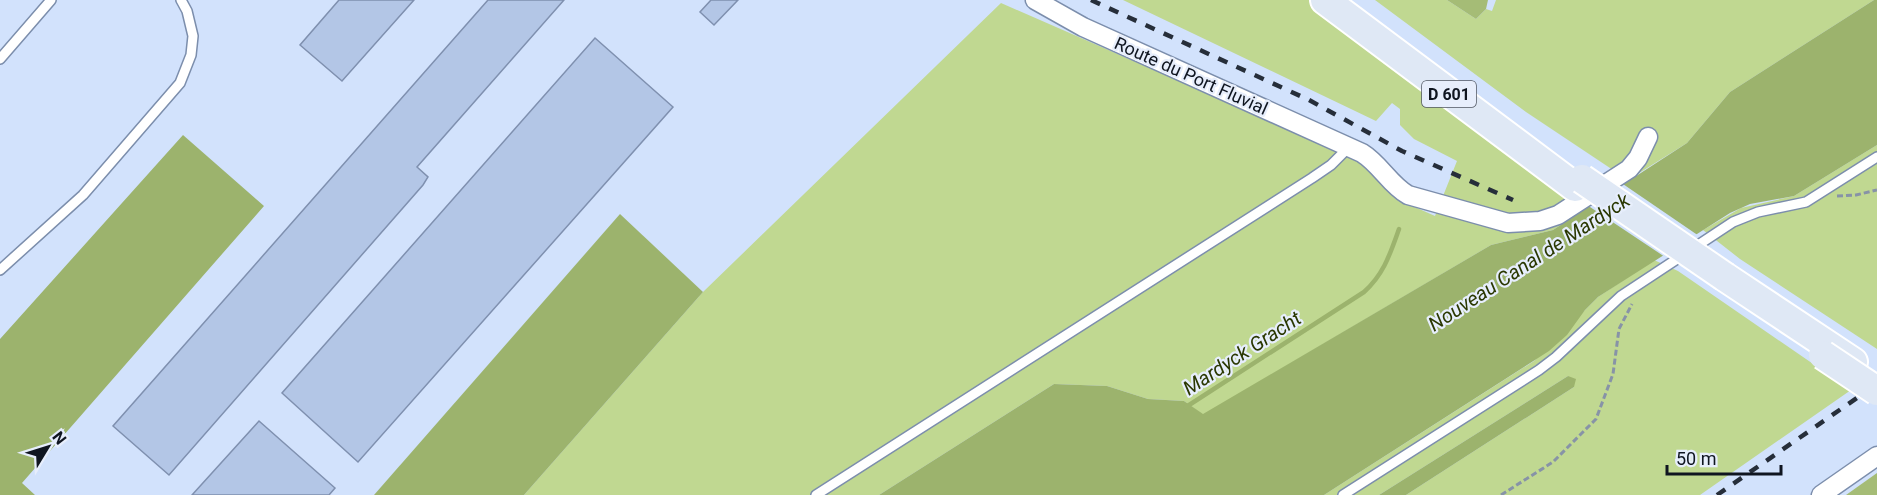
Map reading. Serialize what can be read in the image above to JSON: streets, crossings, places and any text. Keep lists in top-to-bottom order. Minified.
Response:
{"streets":{"main road":["D 601"],"street":["Route du Port Fluvial"]},"water":["Nouveau Canal de Mardyck","Mardyck Gracht"],"scale_bar":"50 m","north":"top right"}
